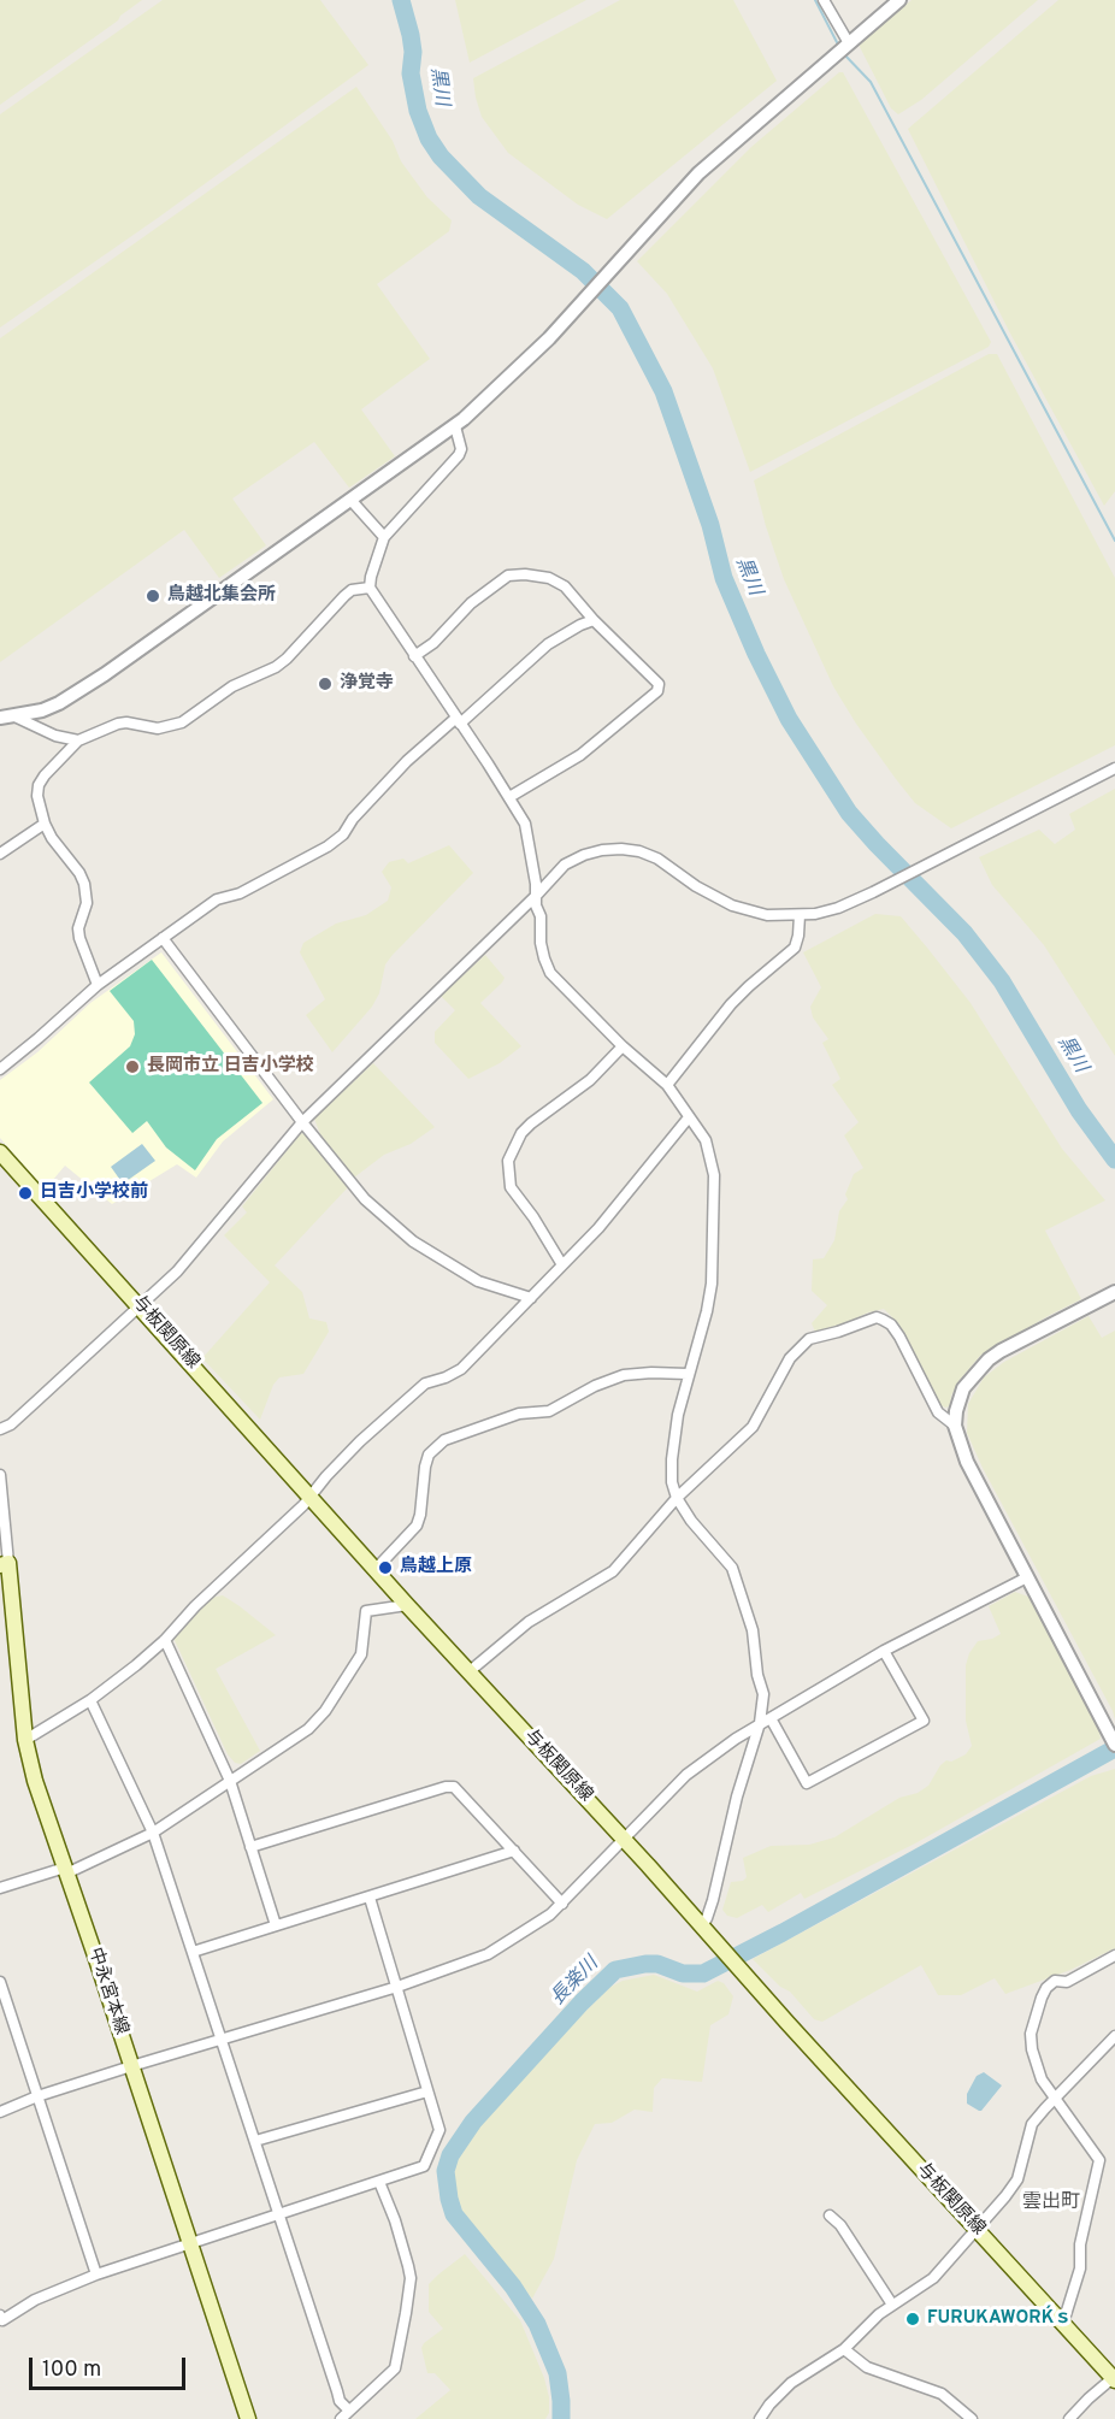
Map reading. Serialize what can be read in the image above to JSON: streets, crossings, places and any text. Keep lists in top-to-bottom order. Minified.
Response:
{"streets":{"main road":["与板関原線","中永宮本線"]},"districts":["雲出町"],"water":["黒川","長楽川"],"places":["鳥越北集会所","浄覚寺","長岡市立 日吉小学校","日吉小学校前","鳥越上原","FURUKAWORK´ｓ"],"scale_bar":"100 m"}
